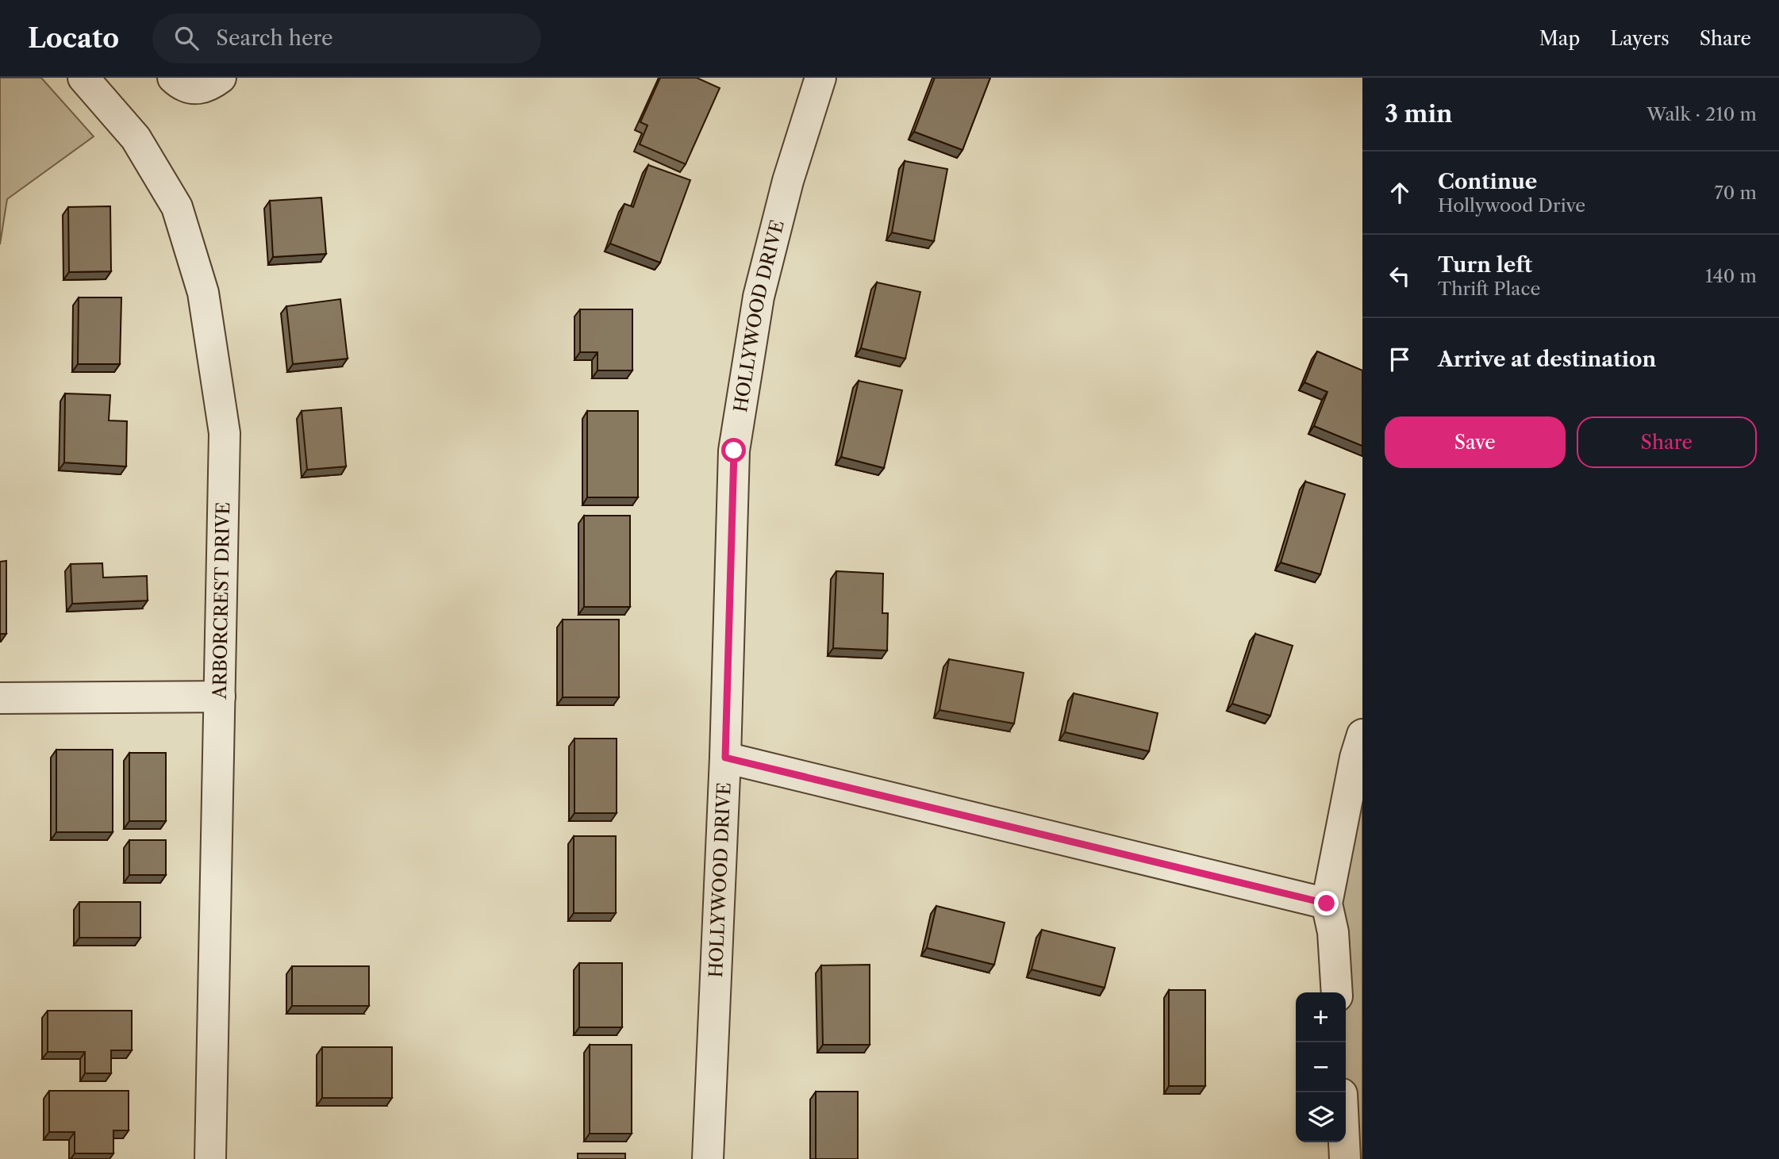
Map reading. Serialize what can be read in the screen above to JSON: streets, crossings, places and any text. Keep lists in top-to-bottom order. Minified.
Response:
{"streets":{"street":["HOLLYWOOD DRIVE","ARBORCREST DRIVE"]},"page":{"header":"Locato","search":"Search here","nav":["Map","Layers","Share"],"heading":["3 min","Walk · 210 m"],"list":[["Continue","Hollywood Drive","70 m"],["Turn left","Thrift Place","140 m"],"Arrive at destination"],"buttons":["Save","Share"],"map_buttons":["+","−"]}}
